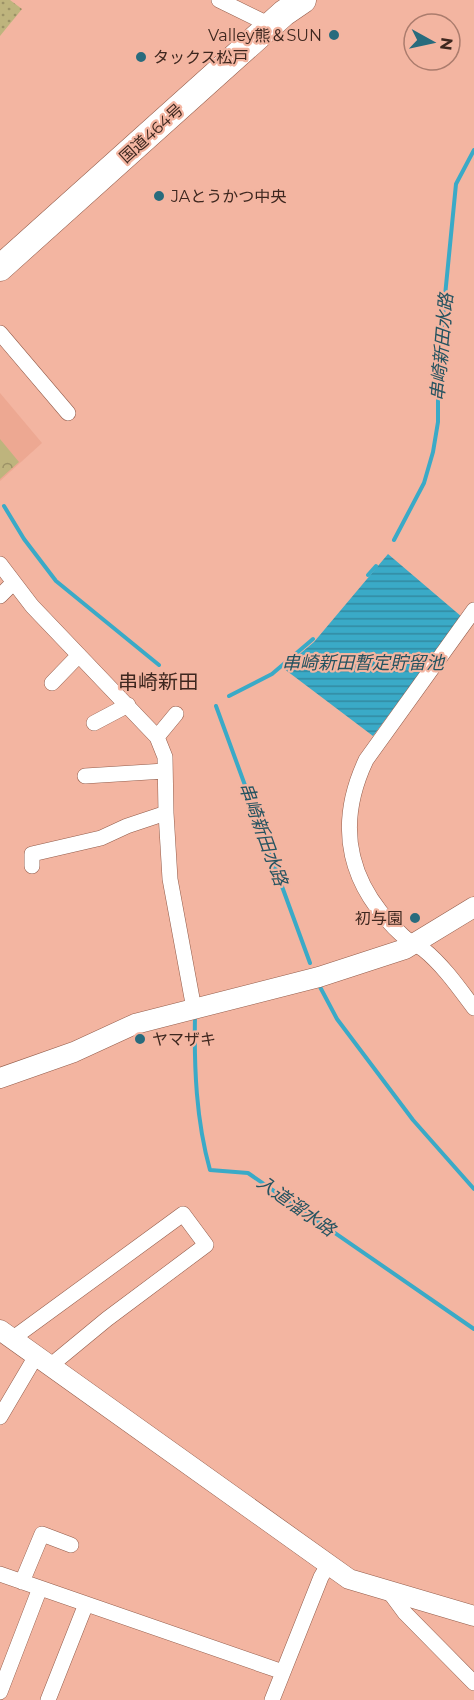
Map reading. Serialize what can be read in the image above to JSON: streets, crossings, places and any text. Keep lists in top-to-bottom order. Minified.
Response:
{"streets":{"highway":["国道464号"]},"districts":["串崎新田"],"water":["串崎新田水路","串崎新田暫定貯留池","入道溜水路"],"places":["Valley熊＆SUN","タックス松戸","JAとうかつ中央","初与園","ヤマザキ"],"north":"right"}
